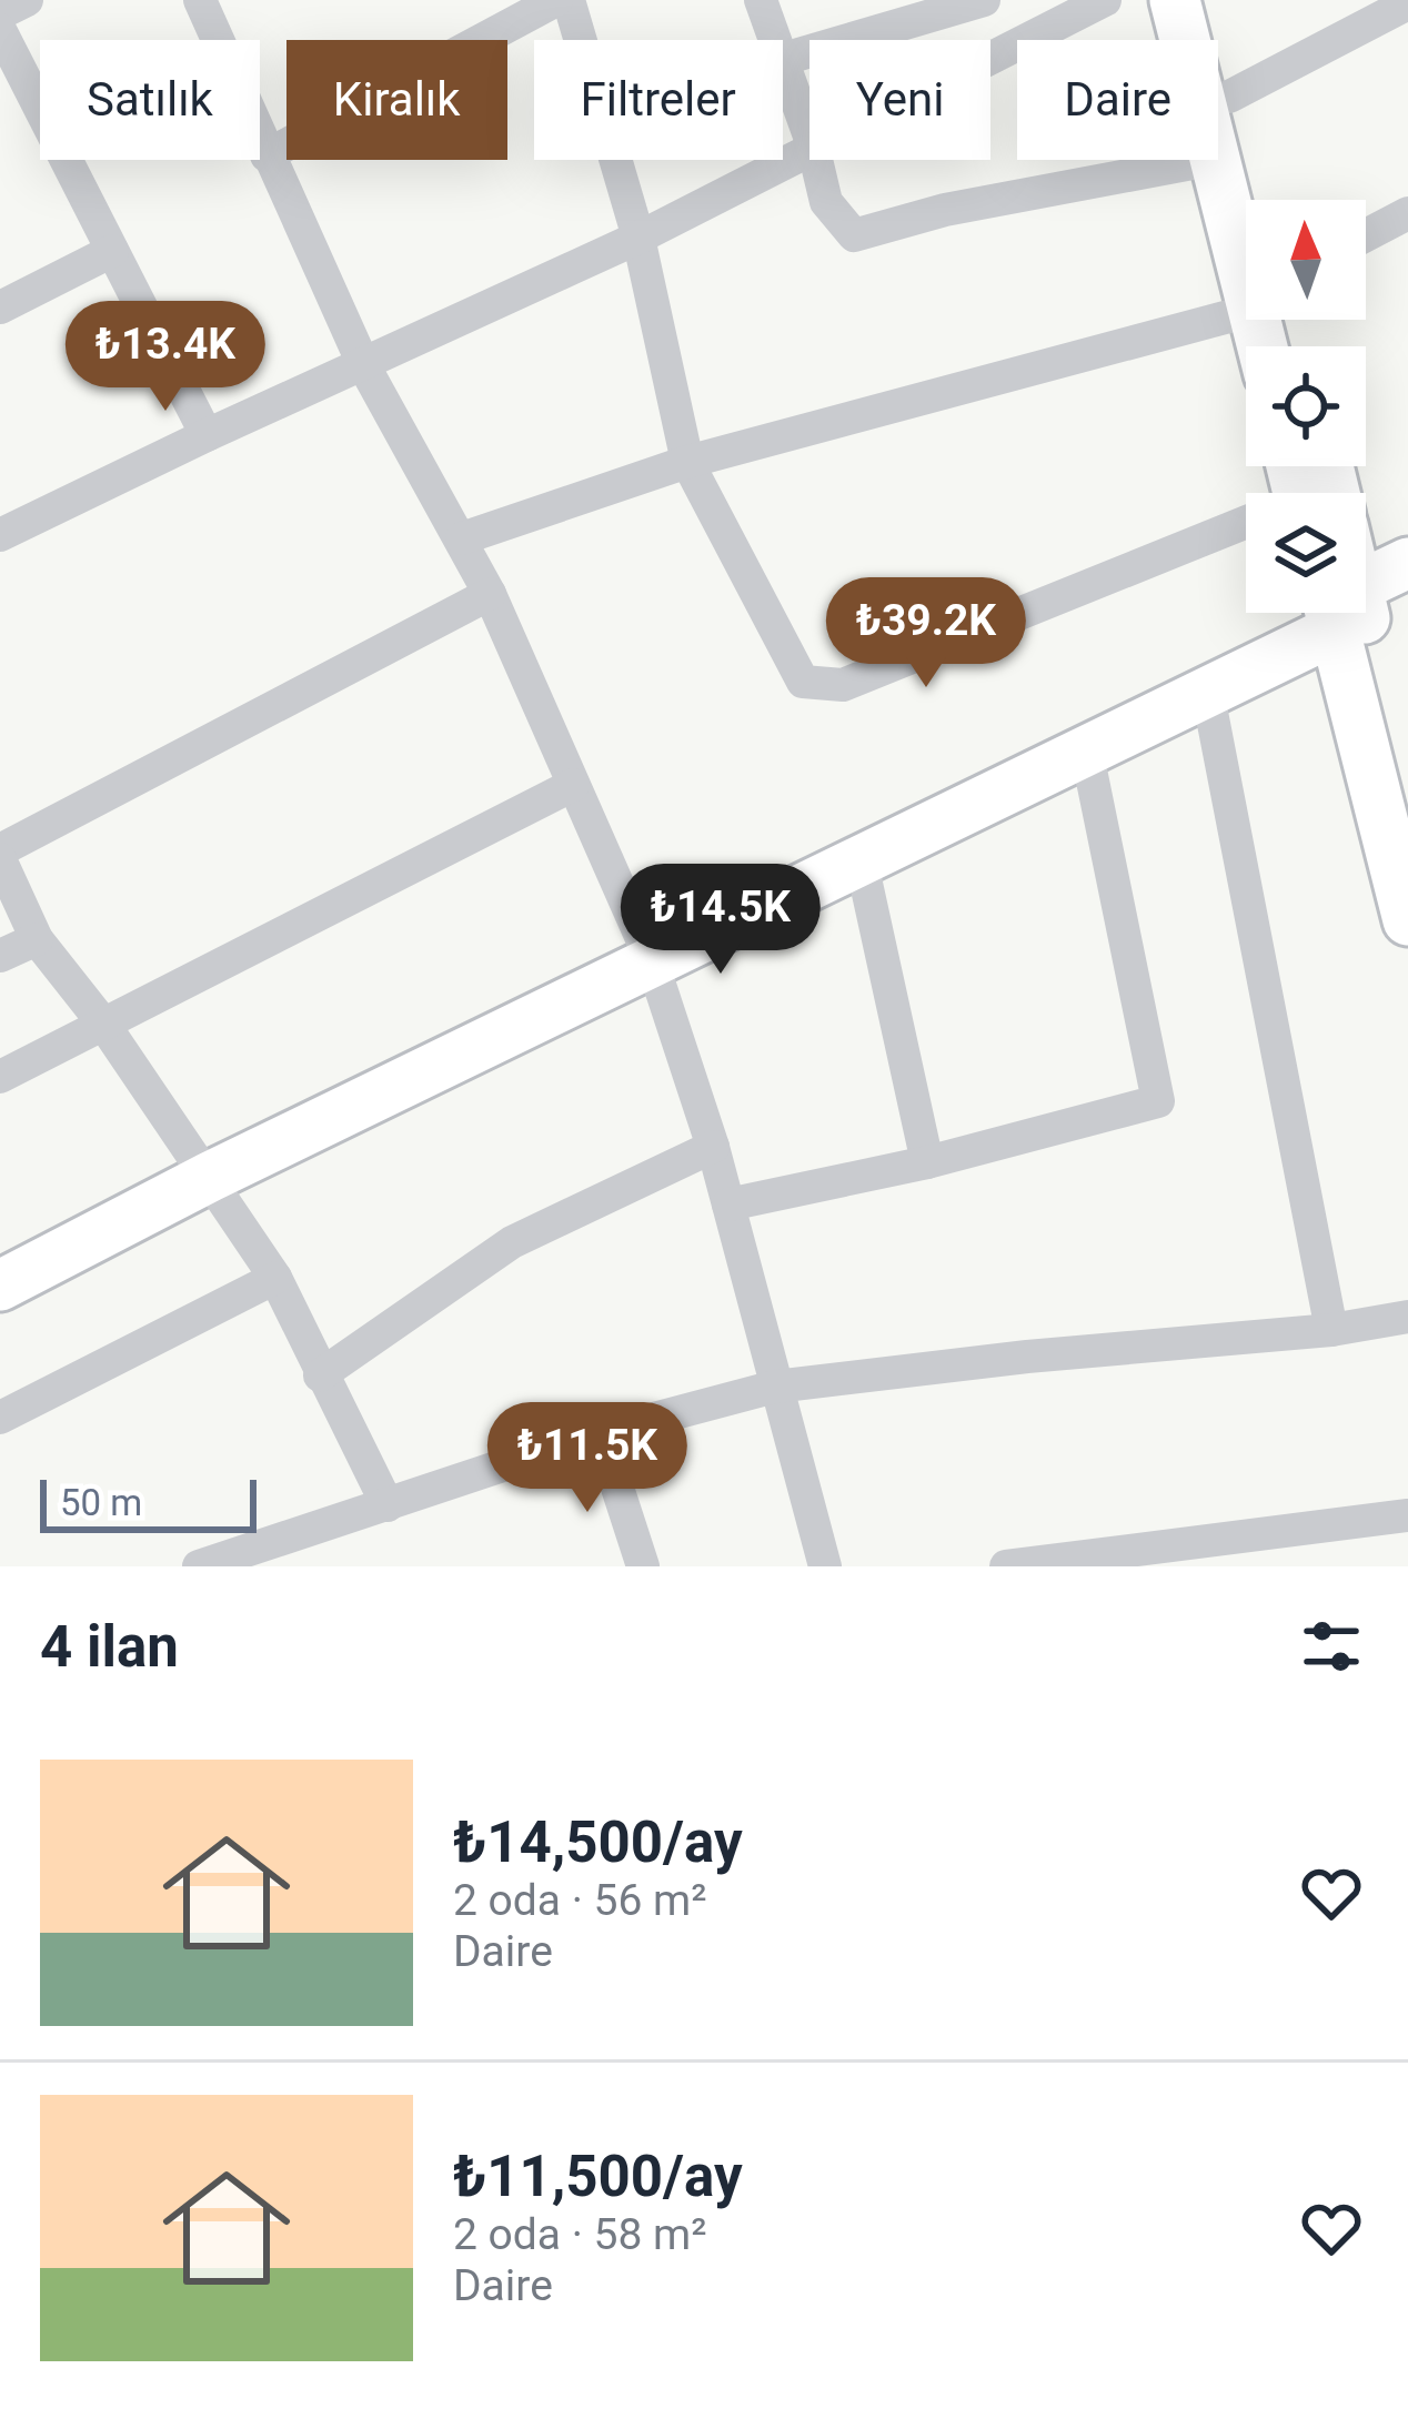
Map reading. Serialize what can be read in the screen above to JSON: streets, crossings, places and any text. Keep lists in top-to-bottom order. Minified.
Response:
{"scale_bar":"50 m","north":"top","page":{"chip":["Satılık","Kiralık","Filtreler","Yeni","Daire"],"price":["₺13.4K","₺39.2K","₺14.5K","₺11.5K"],"scale":"50 m","heading":"4 ilan","list":[{"name":"₺14,500/ay","note":"2 oda · 56 m² · Daire"},{"name":"₺11,500/ay","note":"2 oda · 58 m² · Daire"}]}}
